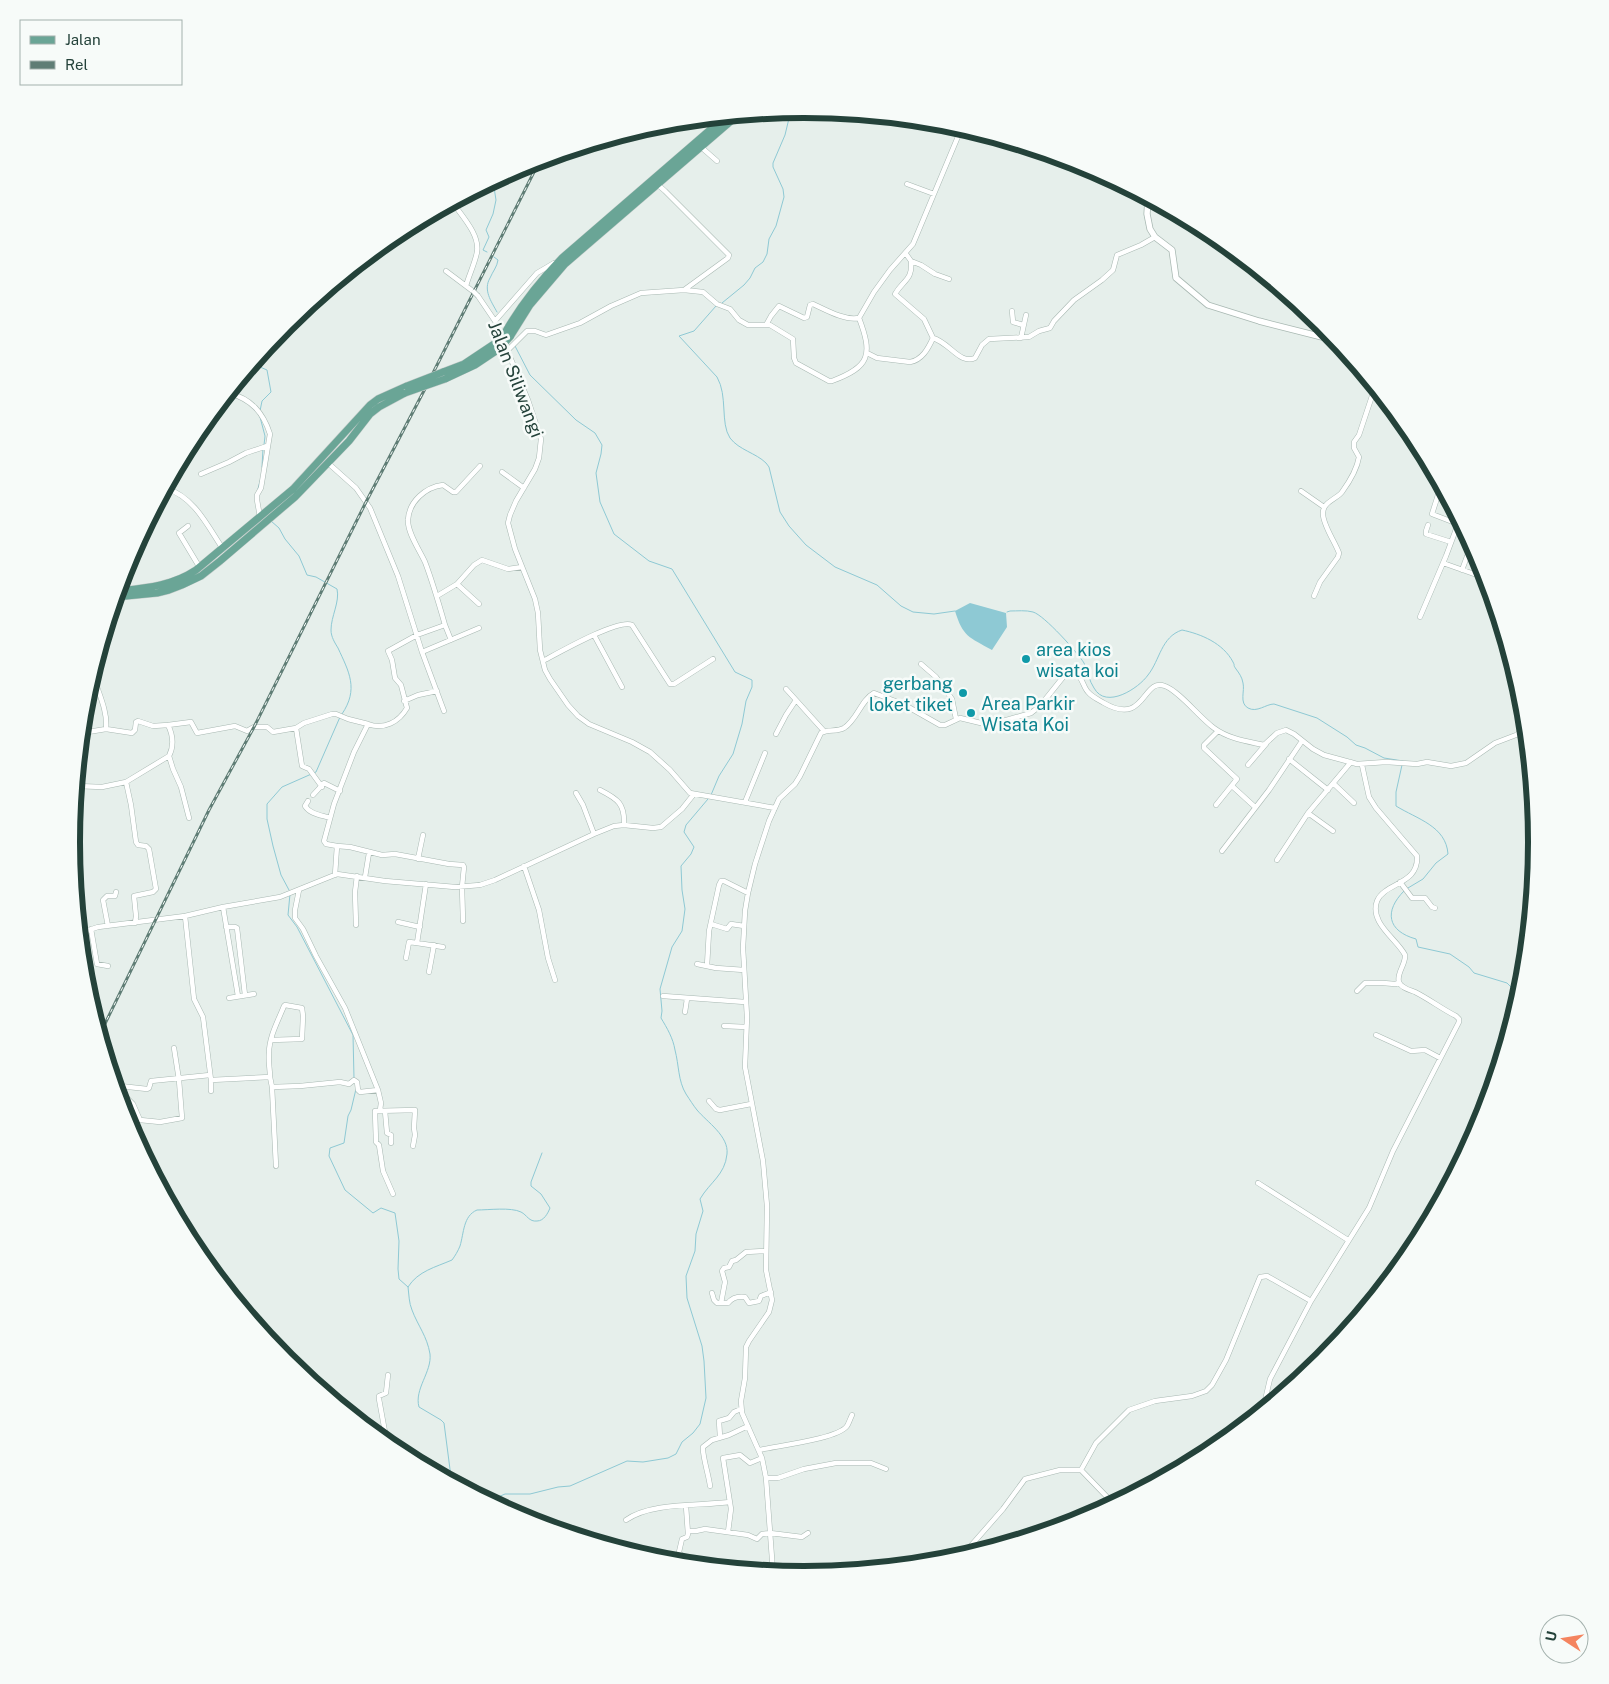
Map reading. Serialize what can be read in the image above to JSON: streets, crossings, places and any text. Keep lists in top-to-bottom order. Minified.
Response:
{"streets":{"street":["Jalan Siliwangi"]},"places":["area kios wisata koi","gerbang loket tiket","Area Parkir Wisata Koi"],"legend":["Jalan","Rel"],"north":"left"}
